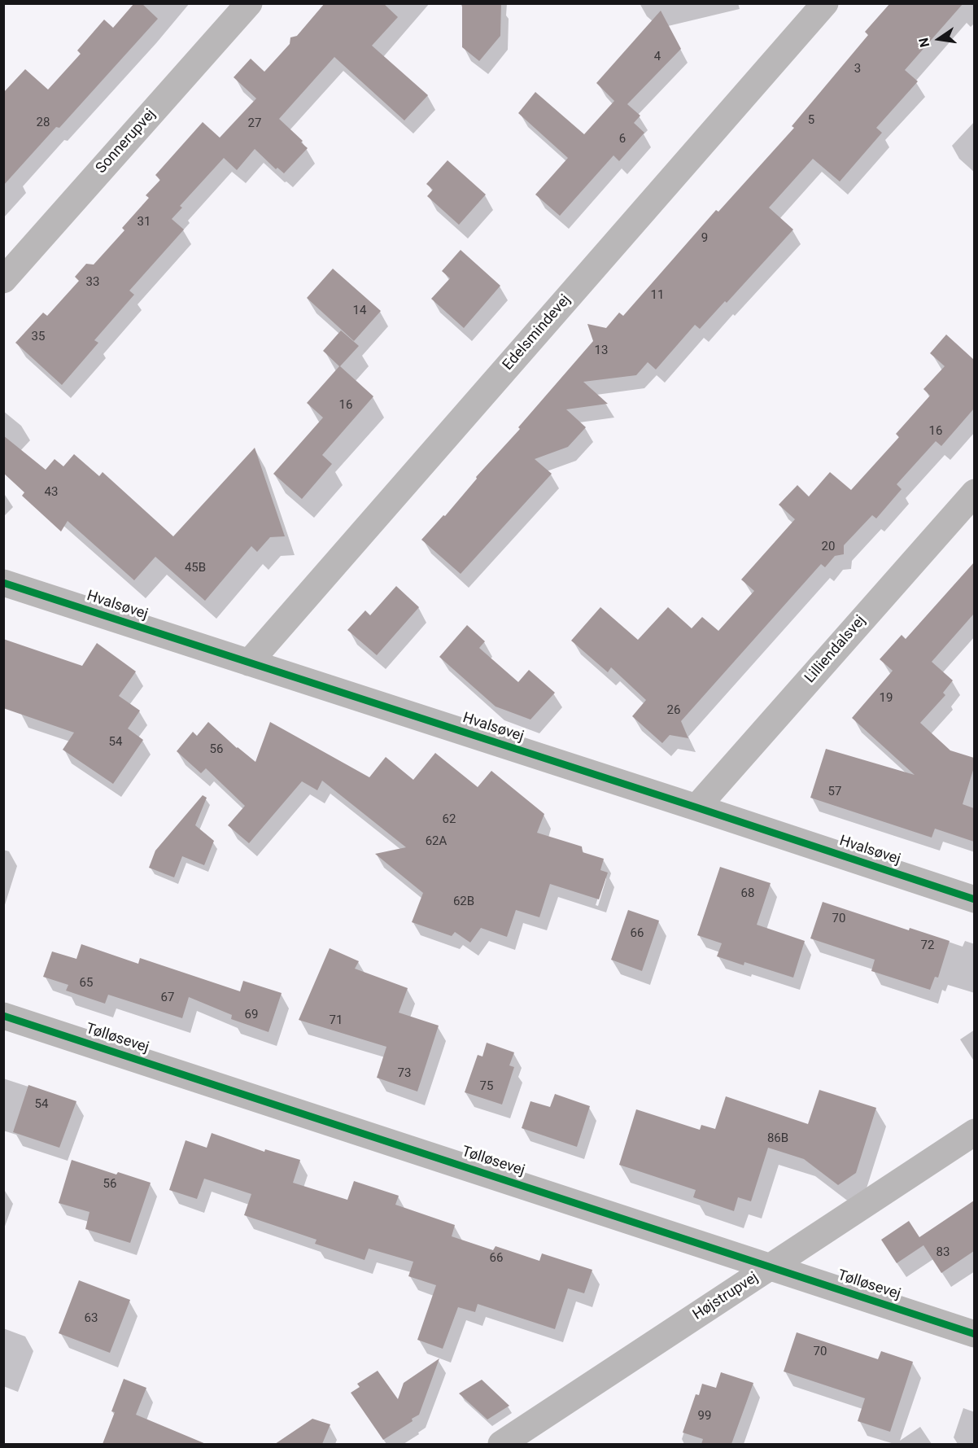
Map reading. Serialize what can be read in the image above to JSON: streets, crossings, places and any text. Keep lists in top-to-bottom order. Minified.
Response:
{"streets":{"street":["Sonnerupvej","Edelsmindevej","Hvalsøvej","Lilliendalsvej","Tølløsevej","Højstrupvej"]},"crossings":[["Edelsmindevej","Hvalsøvej"],["Hvalsøvej","Lilliendalsvej"],["Tølløsevej","Højstrupvej"]],"house_numbers":["4","3","5","28","27","6","31","9","33","11","14","35","13","16","16","43","20","45B","19","26","54","56","57","62","62A","68","62B","70","66","72","65","67","69","71","73","75","54","86B","56","83","66","63","70","99"],"north":"left"}
